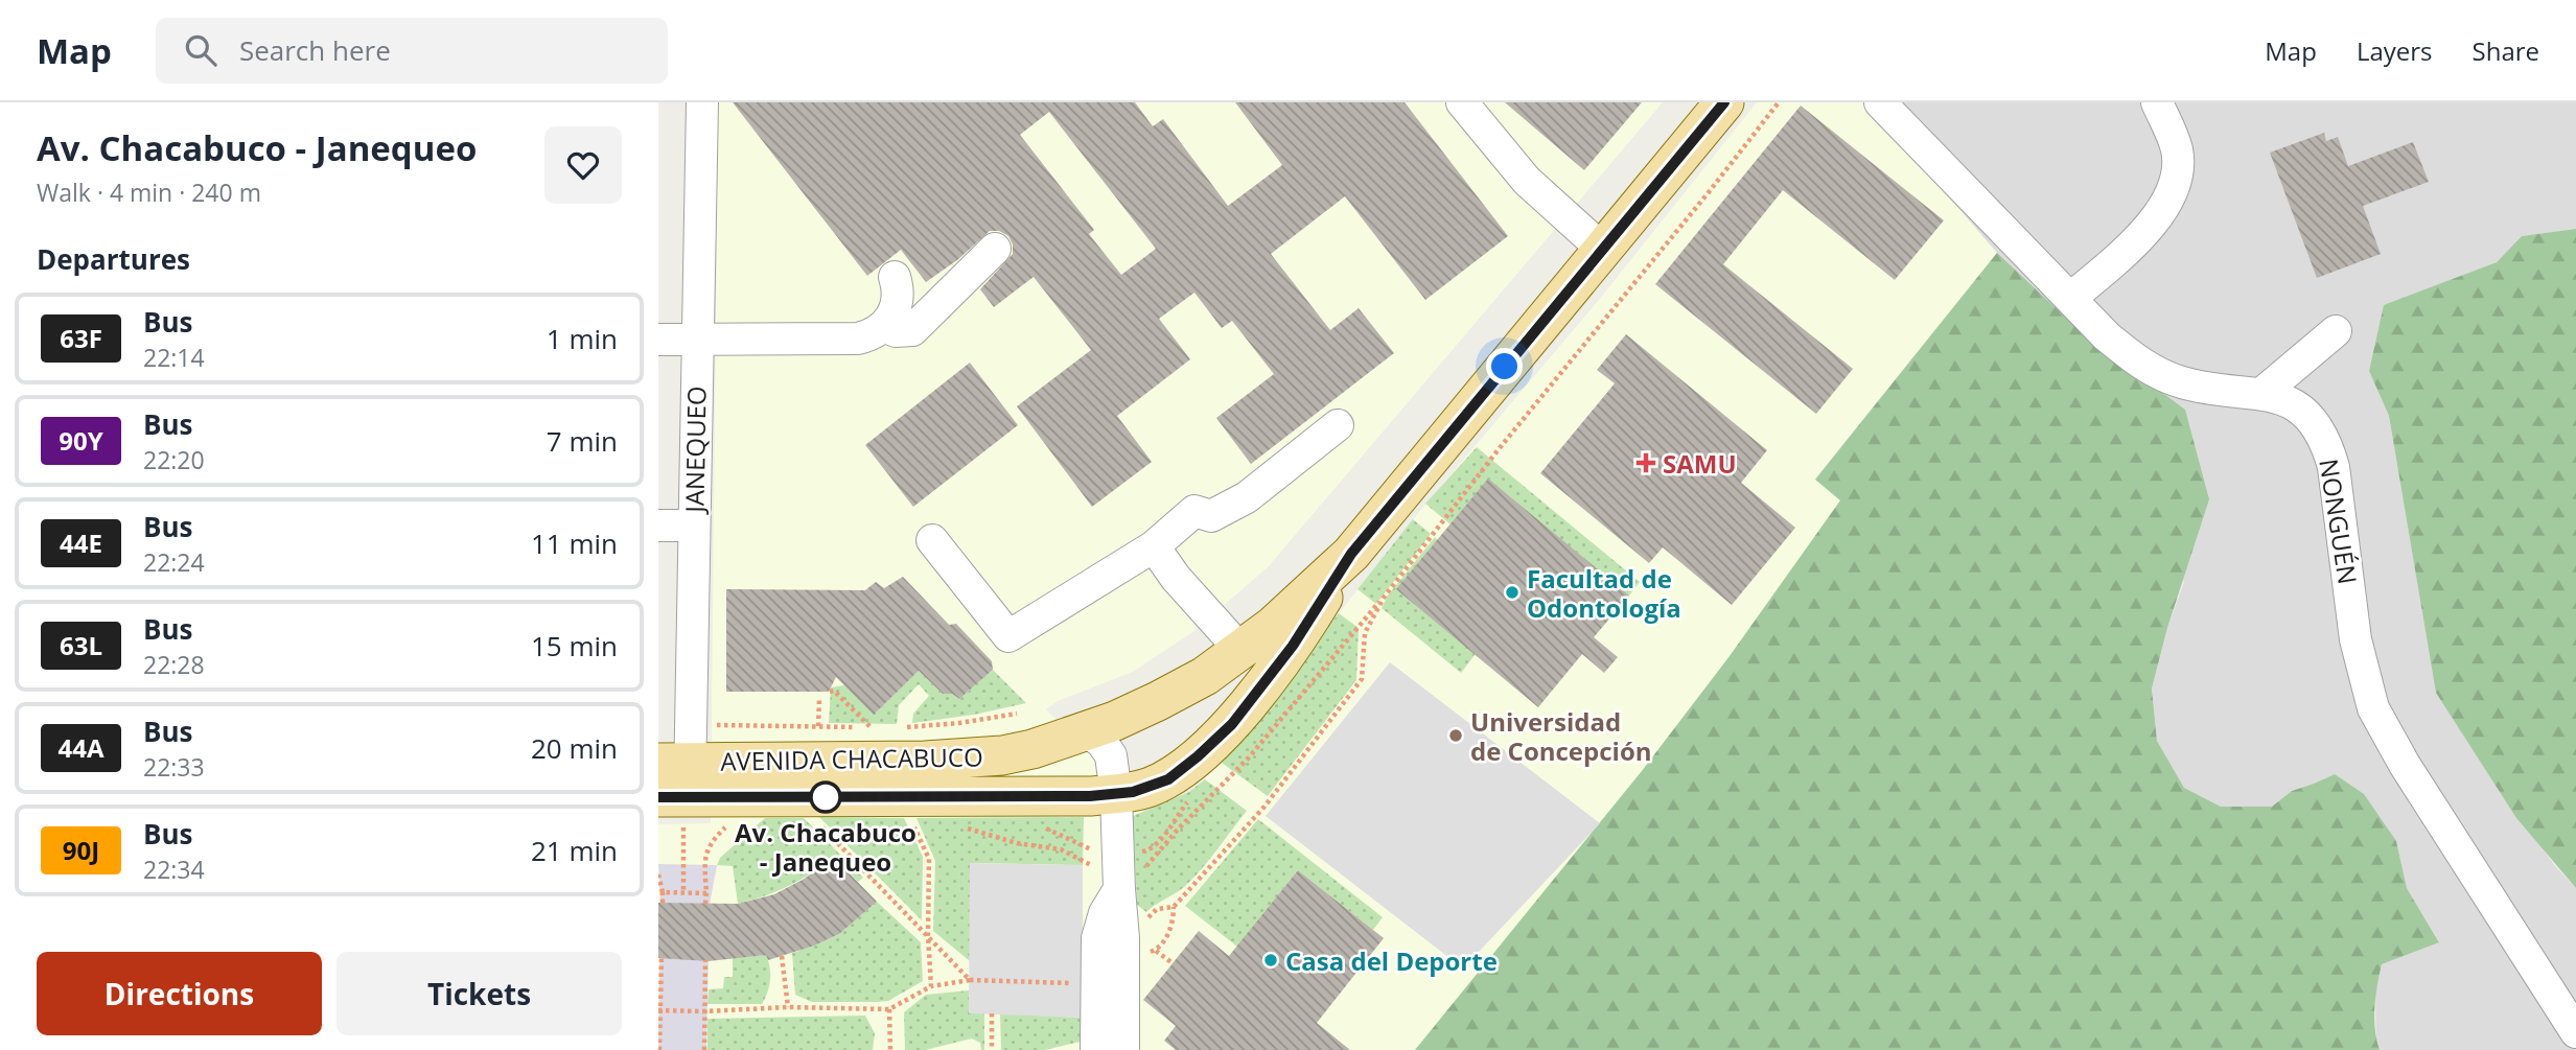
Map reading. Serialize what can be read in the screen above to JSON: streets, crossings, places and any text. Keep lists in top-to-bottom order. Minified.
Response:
{"streets":{"main road":["AVENIDA CHACABUCO"],"street":["JANEQUEO","NONGUÉN"]},"crossings":[["JANEQUEO","AVENIDA CHACABUCO"]],"places":{"health":["SAMU"],"other":["Facultad de Odontología","Universidad de Concepción","Av. Chacabuco - Janequeo","Casa del Deporte"]},"lines":["bus line 63F"],"page":{"header":"Map","search":"Search here","nav":["Map","Layers","Share"],"heading":[["Av. Chacabuco - Janequeo","Walk · 4 min · 240 m"],"Departures"],"list":[{"mark":"63F","name":"Bus","note":"22:14","value":"1 min"},{"mark":"90Y","name":"Bus","note":"22:20","value":"7 min"},{"mark":"44E","name":"Bus","note":"22:24","value":"11 min"},{"mark":"63L","name":"Bus","note":"22:28","value":"15 min"},{"mark":"44A","name":"Bus","note":"22:33","value":"20 min"},{"mark":"90J","name":"Bus","note":"22:34","value":"21 min"}],"buttons":["Directions","Tickets"]}}
